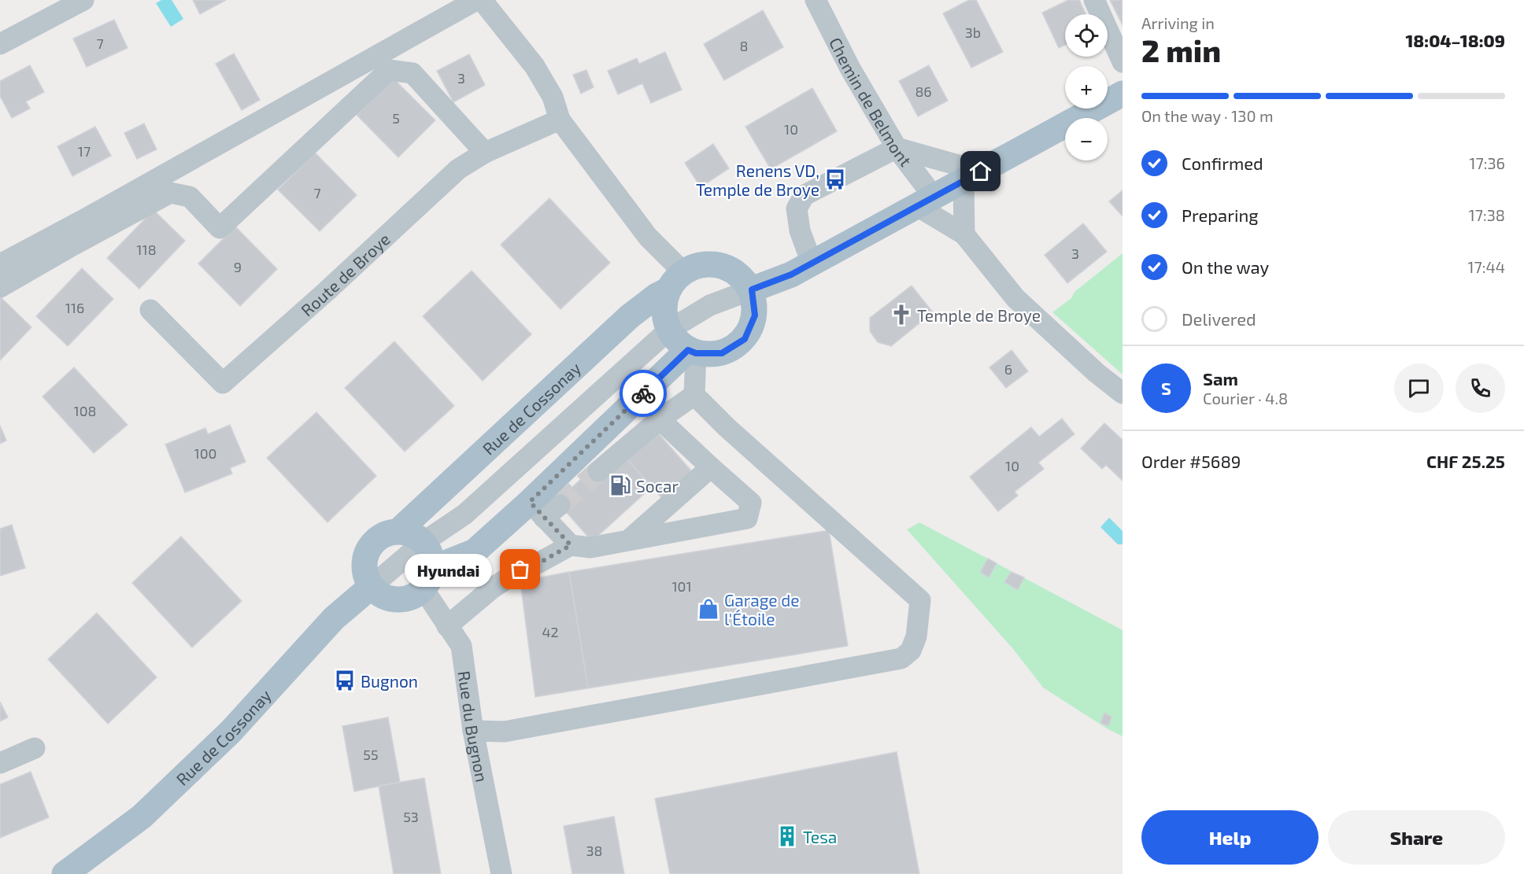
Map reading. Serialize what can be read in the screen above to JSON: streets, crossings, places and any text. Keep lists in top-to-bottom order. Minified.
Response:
{"streets":{"main road":["Rue de Cossonay"],"street":["Chemin de Belmont","Route de Broye","Rue du Bugnon"]},"places":{"bus stop":["Renens VD, Temple de Broye","Bugnon"],"church":["Temple de Broye"],"fuel station":["Socar"],"other":["Hyundai"],"shop":["Garage de l'Étoile"],"building":["Tesa"]},"house_numbers":["3b","7","8","3","86","5","10","17","7","118","3","9","116","6","108","100","10","101","42","55","53","38"],"page":{"heading":["2 min","Arriving in","18:04–18:09"],"panel":["Sam","Courier · 4.8","Order #5689","CHF 25.25"],"map_buttons":["+","−"],"bar":"On the way · 130 m","list":[["Confirmed","17:36"],["Preparing","17:38"],["On the way","17:44"],"Delivered"],"round":"S","bubble":"Hyundai","buttons":["Help","Share"]}}
